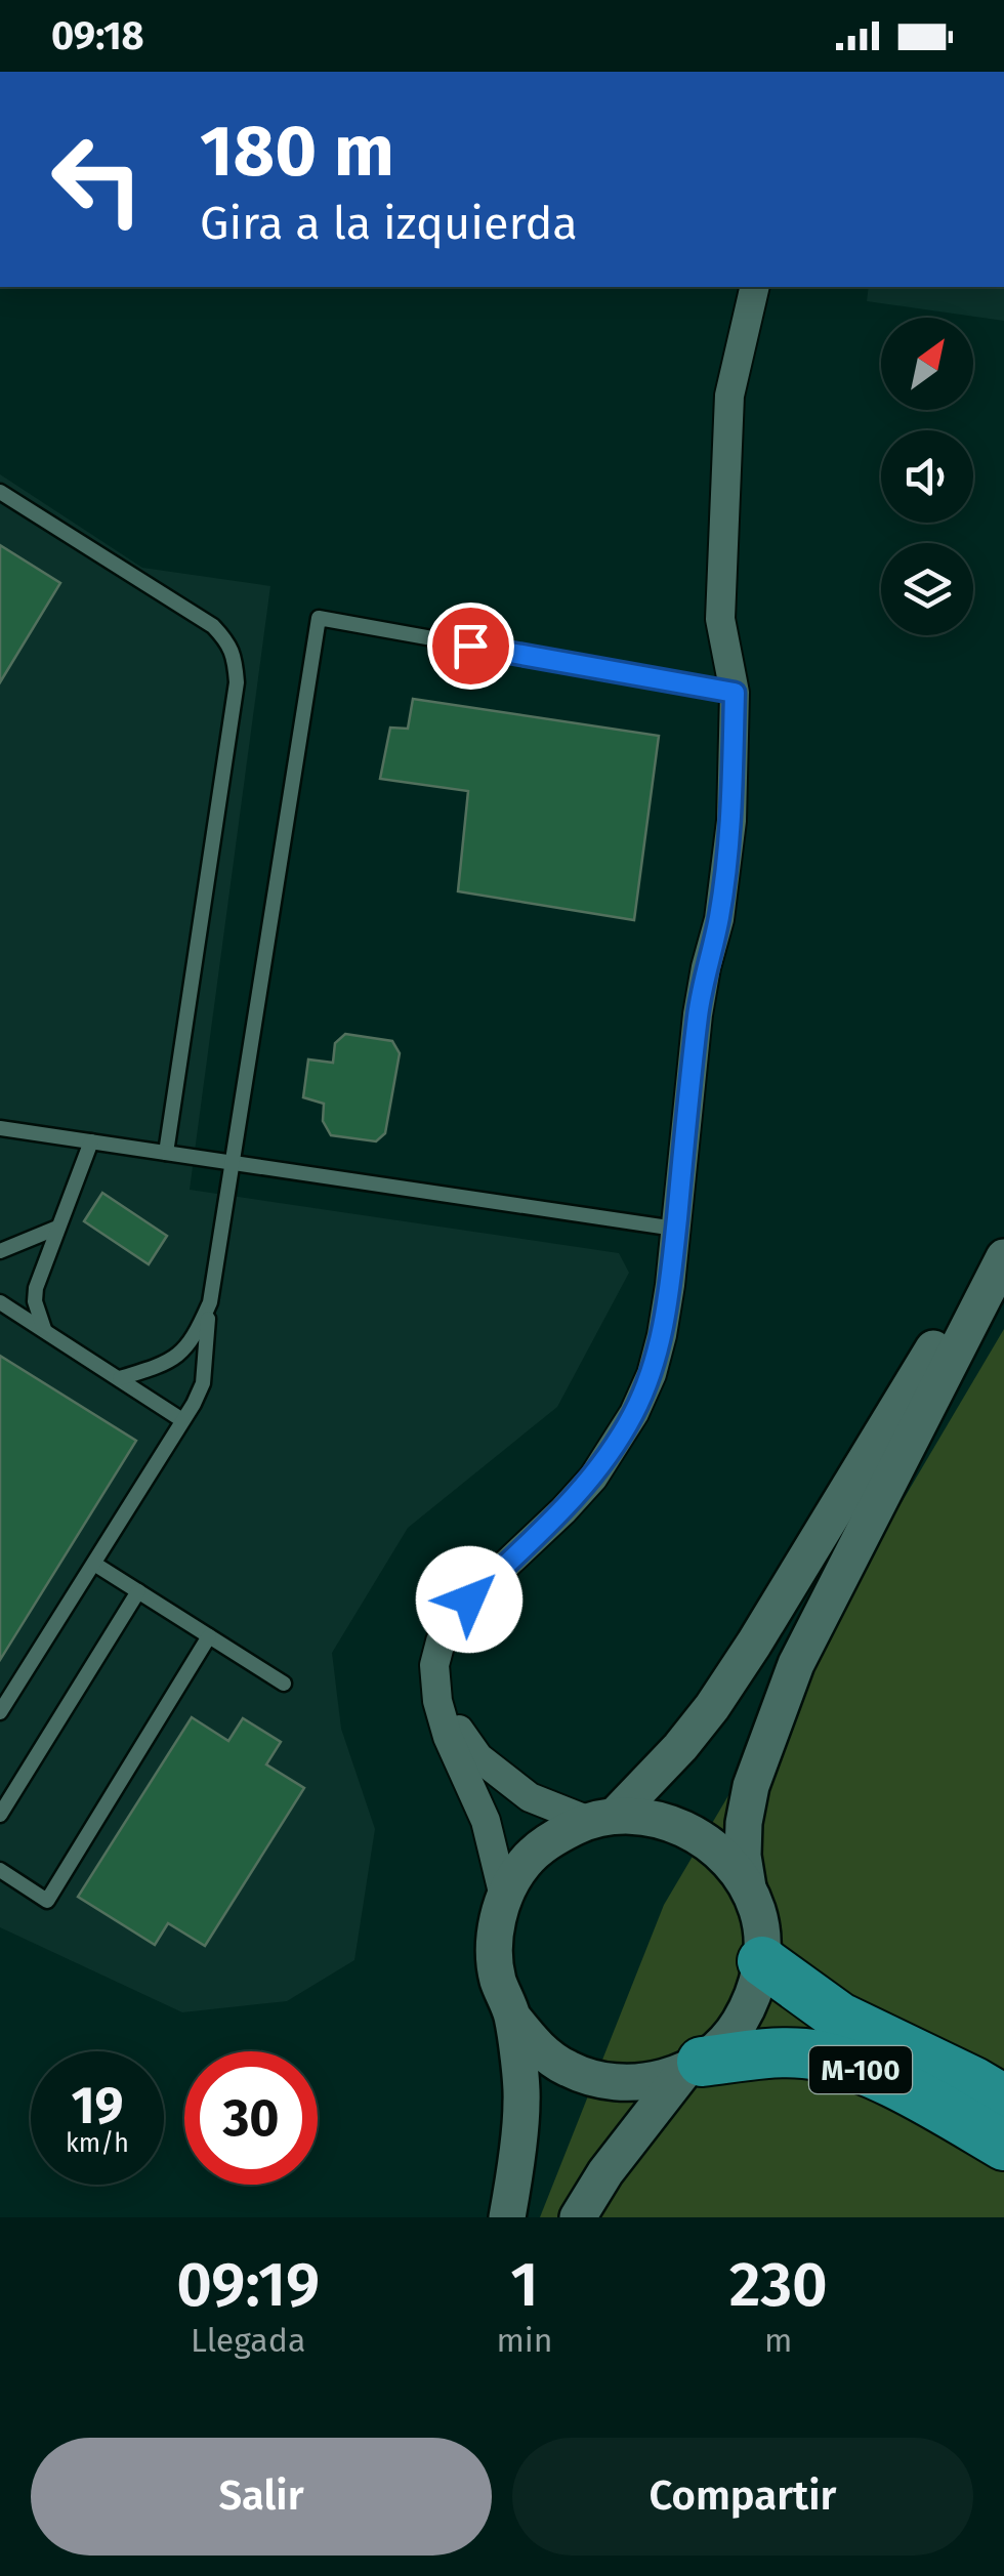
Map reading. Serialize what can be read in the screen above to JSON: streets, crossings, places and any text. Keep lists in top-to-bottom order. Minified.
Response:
{"streets":{"highway":["M-100"]},"north":"top right","page":{"status":"09:18","turn":["180 m","Gira a la izquierda"],"speed":"19 km/h","limit":"30","eta":["09:19","Llegada","1","min","230","m"],"buttons":["Salir","Compartir"]}}
